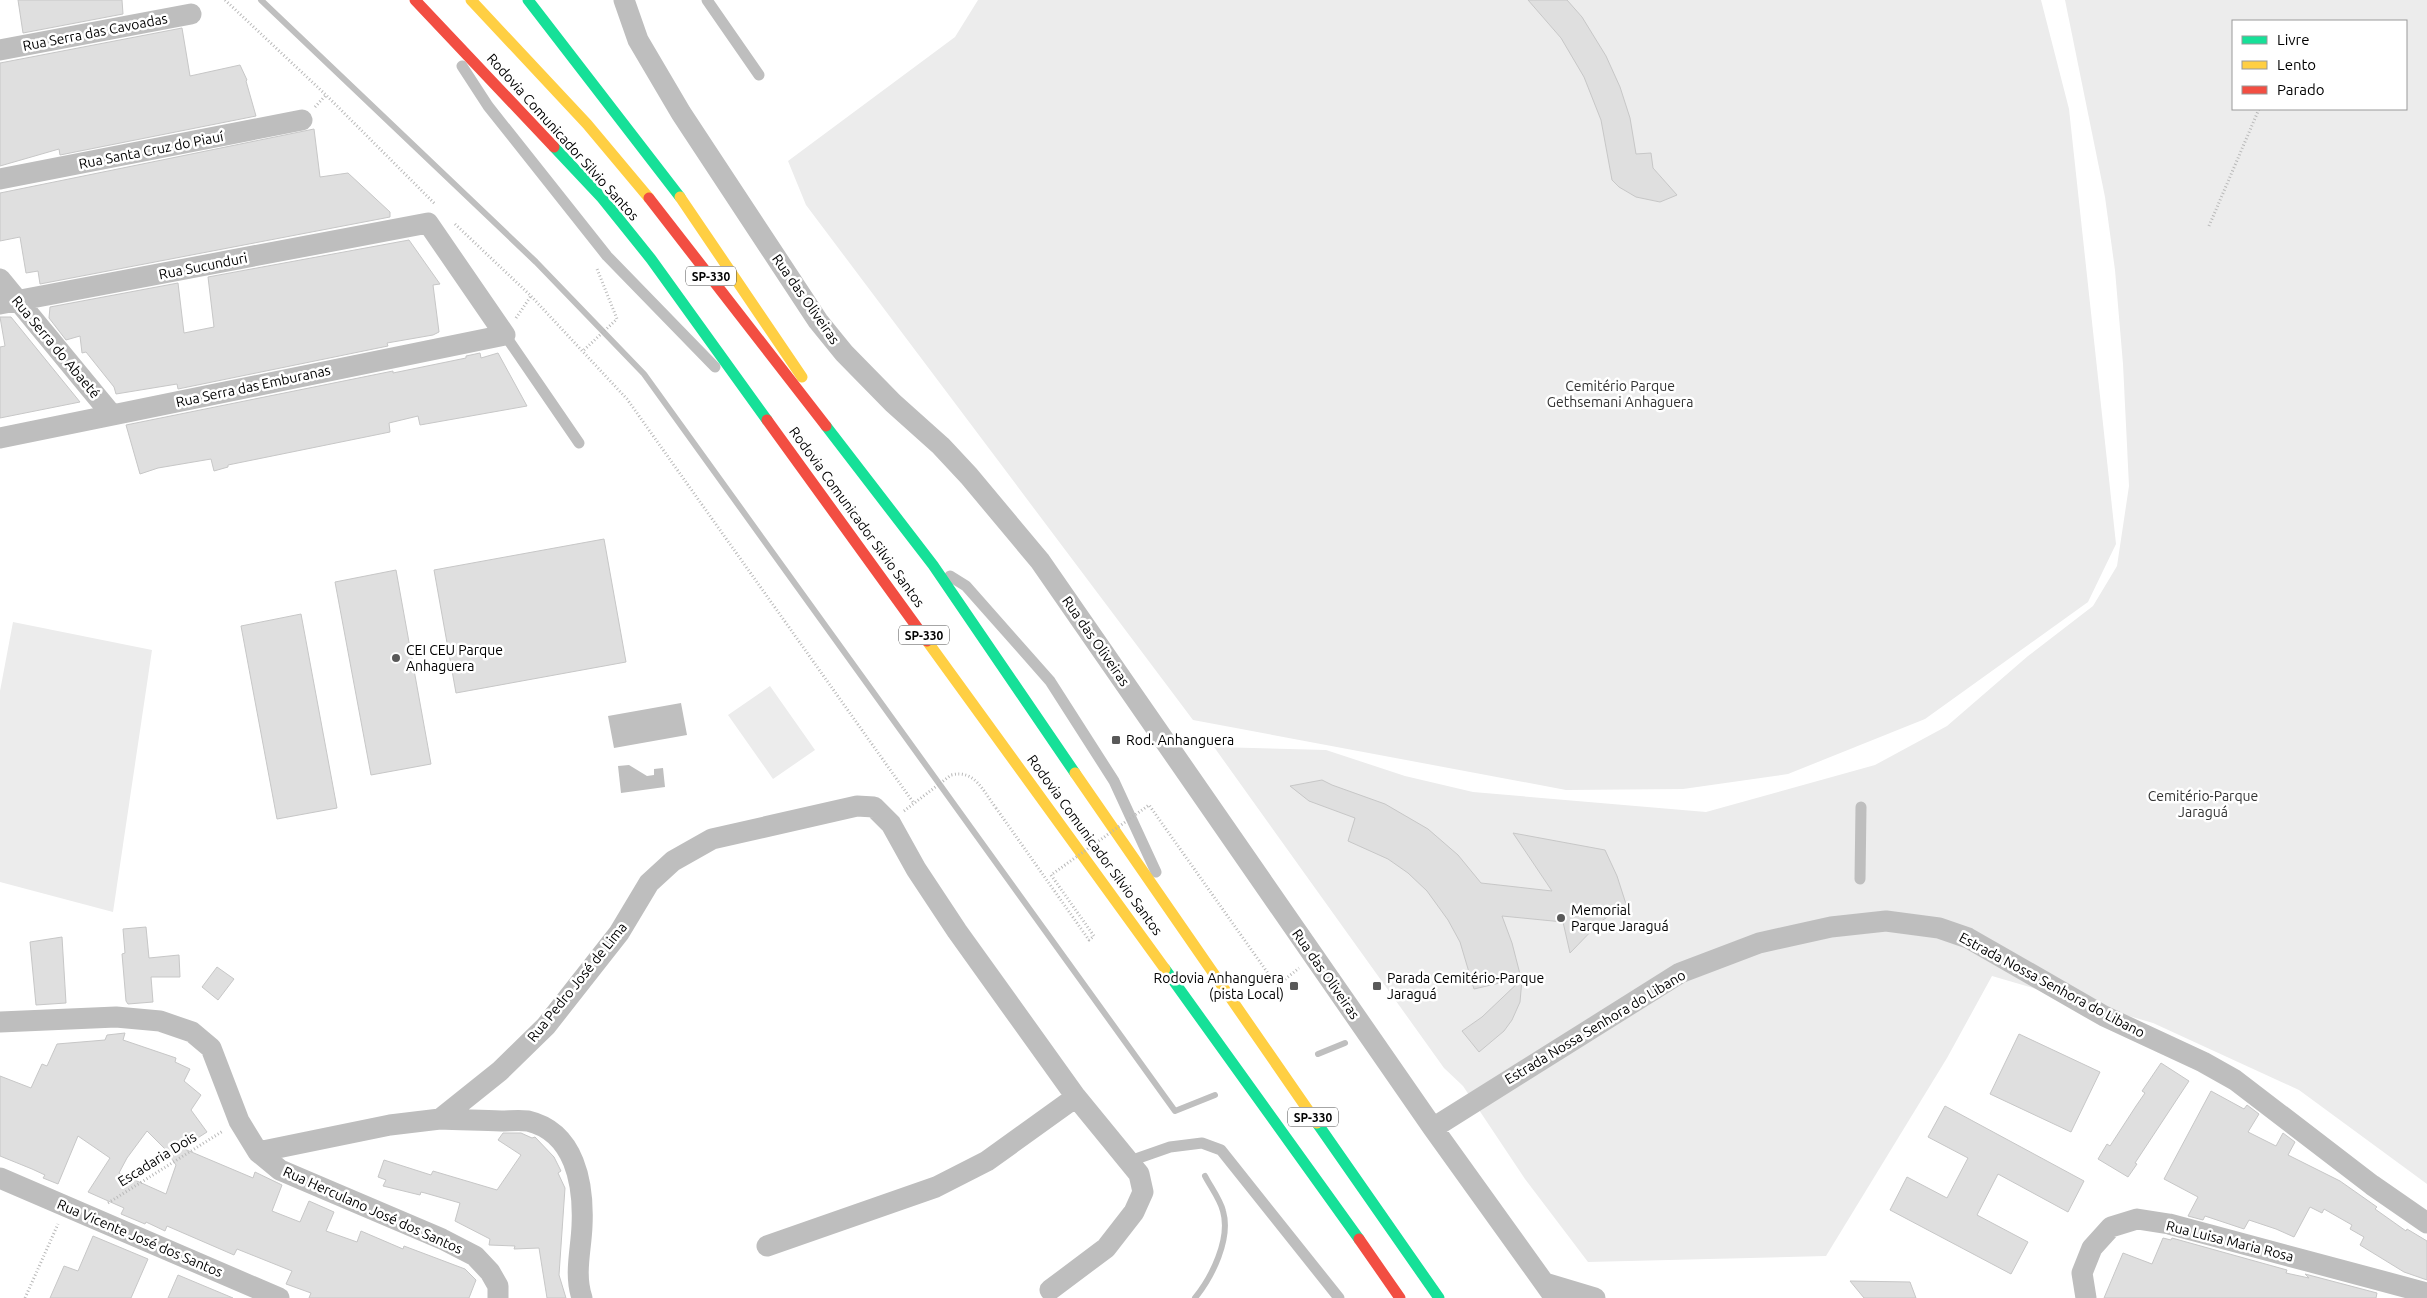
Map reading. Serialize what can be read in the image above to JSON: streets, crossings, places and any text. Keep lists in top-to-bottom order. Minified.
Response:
{"streets":{"main road":["Rodovia Comunicador Silvio Santos","SP-330"],"street":["Rua Serra das Cavoadas","Rua Santa Cruz do Piauí","Rua Sucunduri","Rua das Oliveiras","Rua Serra do Abaeté","Rua Serra das Emburanas","Rua Pedro José de Lima","Estrada Nossa Senhora do Libano","Rua Herculano José dos Santos","Rua Vicente José dos Santos","Rua Luisa Maria Rosa"],"path":["Escadaria Dois"]},"crossings":[["Rua Sucunduri","Rua Serra do Abaeté"],["Rua Sucunduri","Rua Serra das Emburanas"],["Rua das Oliveiras","Estrada Nossa Senhora do Libano"],["Rua Serra do Abaeté","Rua Serra das Emburanas"],["Escadaria Dois","Rua Herculano José dos Santos"],["Escadaria Dois","Rua Vicente José dos Santos"]],"parks":["Cemitério Parque Gethsemani Anhaguera","Cemitério-Parque Jaraguá"],"places":{"other":["CEI CEU Parque Anhaguera","Memorial Parque Jaraguá"],"transit":["Rod. Anhanguera","Rodovia Anhanguera (pista Local)","Parada Cemitério-Parque Jaraguá"]},"legend":["Livre","Lento","Parado"]}
